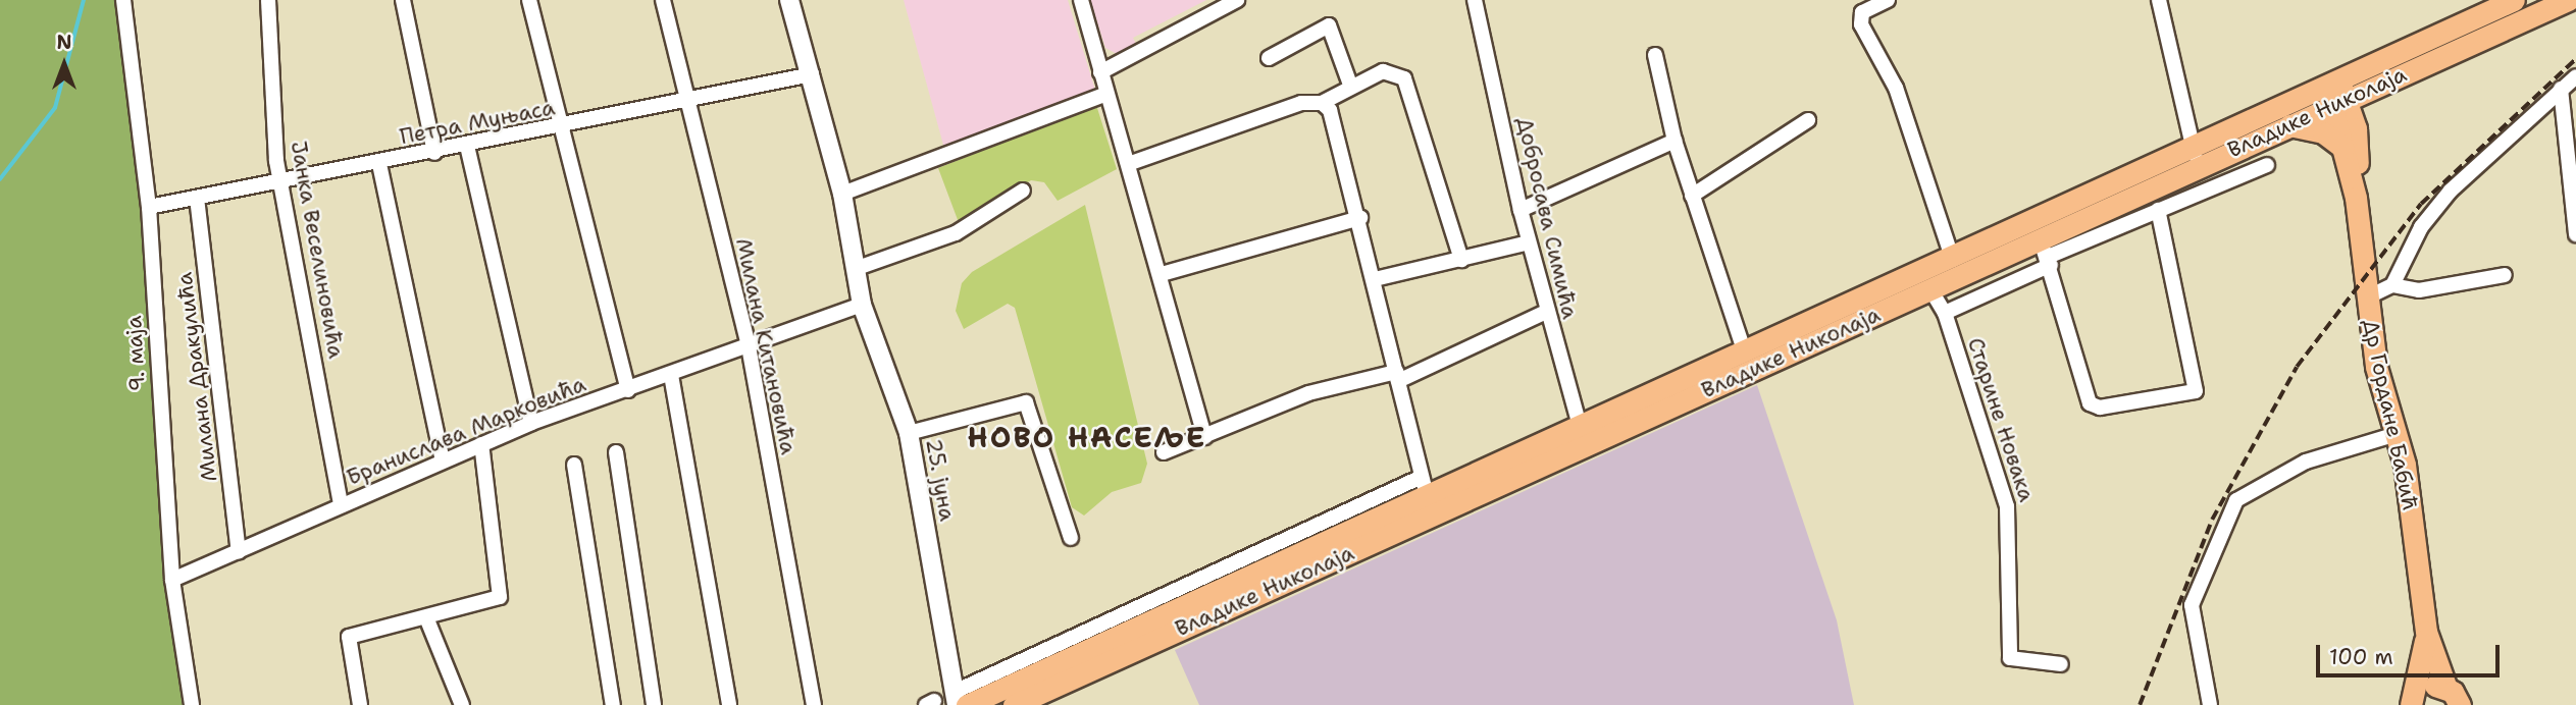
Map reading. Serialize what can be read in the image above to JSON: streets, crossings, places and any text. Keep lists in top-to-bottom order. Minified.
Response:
{"streets":{"main road":["Владике Николаја","Др Гордане Бабић"],"street":["Петра Муњаса","Добросава Симића","Јанка Веселиновића","Милана Китановића","9. маја","Милана Дракулића","Старине Новака","Бранислава Марковића","25. јуна"]},"crossings":[["Владике Николаја","Добросава Симића"],["Владике Николаја","Др Гордане Бабић"],["Владике Николаја","Старине Новака"],["Владике Николаја","25. јуна"],["Петра Муњаса","Јанка Веселиновића"],["Петра Муњаса","Милана Китановића"],["Петра Муњаса","9. маја"],["Петра Муњаса","Милана Дракулића"],["Петра Муњаса","25. јуна"],["Јанка Веселиновића","Бранислава Марковића"],["Милана Китановића","Бранислава Марковића"],["9. маја","Бранислава Марковића"],["Милана Дракулића","Бранислава Марковића"],["Бранислава Марковића","25. јуна"]],"districts":["НОВО НАСЕЉЕ"],"scale_bar":"100 m","north":"top"}
